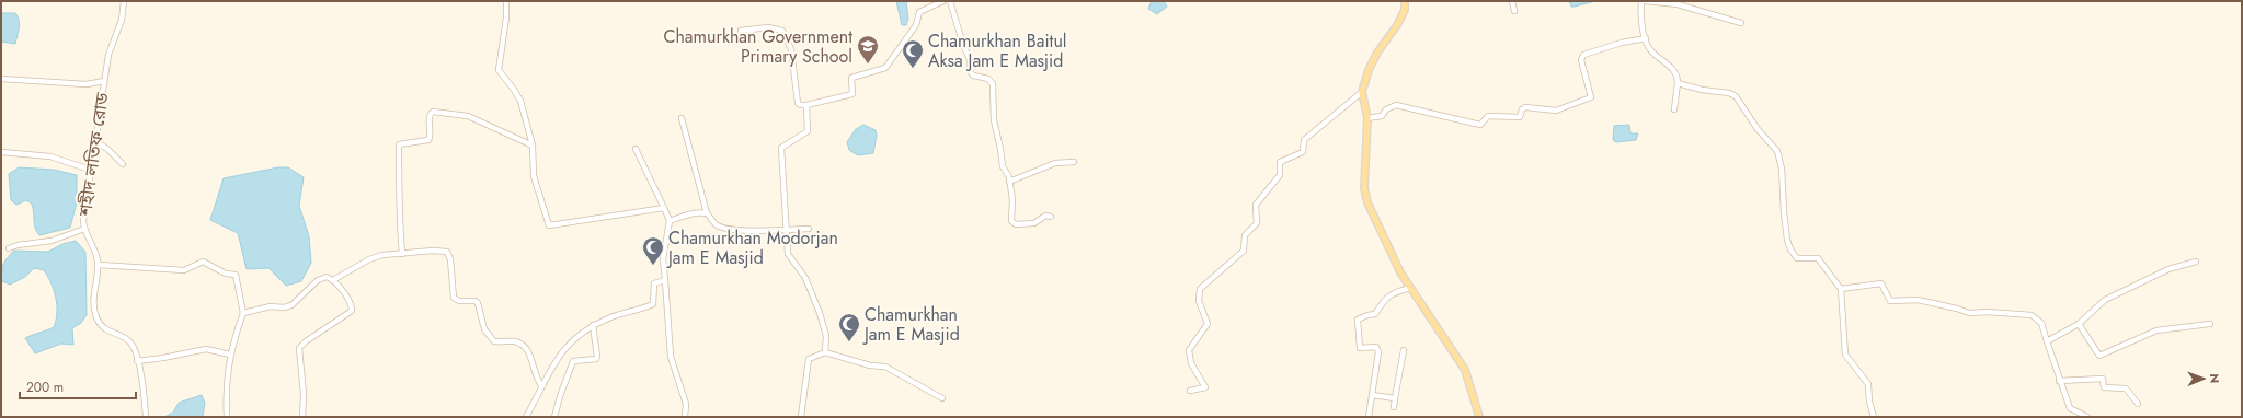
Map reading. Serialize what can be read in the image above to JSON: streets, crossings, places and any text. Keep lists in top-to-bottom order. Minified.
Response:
{"streets":{"street":["শহীদ লতিফ রোড"]},"places":{"school or university":["Chamurkhan Government Primary School"],"mosque":["Chamurkhan Baitul Aksa Jam E Masjid","Chamurkhan Modorjan Jam E Masjid","Chamurkhan Jam E Masjid"]},"scale_bar":"200 m","north":"right"}
